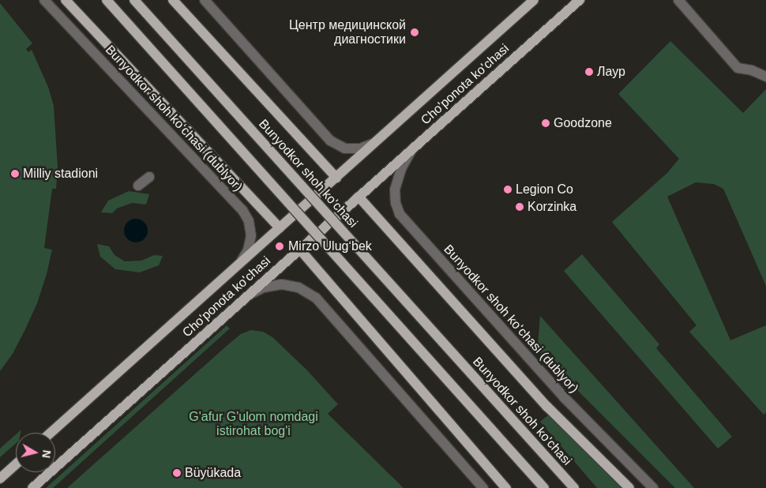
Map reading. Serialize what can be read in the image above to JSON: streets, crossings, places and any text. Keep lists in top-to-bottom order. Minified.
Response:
{"streets":{"main road":["Cho'ponota ko'chasi","Bunyodkor shoh ko'chasi"],"street":["Bunyodkor shoh koʻchasi (dublyor)"]},"crossings":[["Cho'ponota ko'chasi","Bunyodkor shoh koʻchasi (dublyor)"]],"parks":["G'afur G'ulom nomdagi istirohat bog'i"],"places":["Центр медицинской диагностики","Лаур","Goodzone","Milliy stadioni","Legion Co","Korzinka","Mirzo Ulugʻbek","Büyükada"],"north":"right"}
